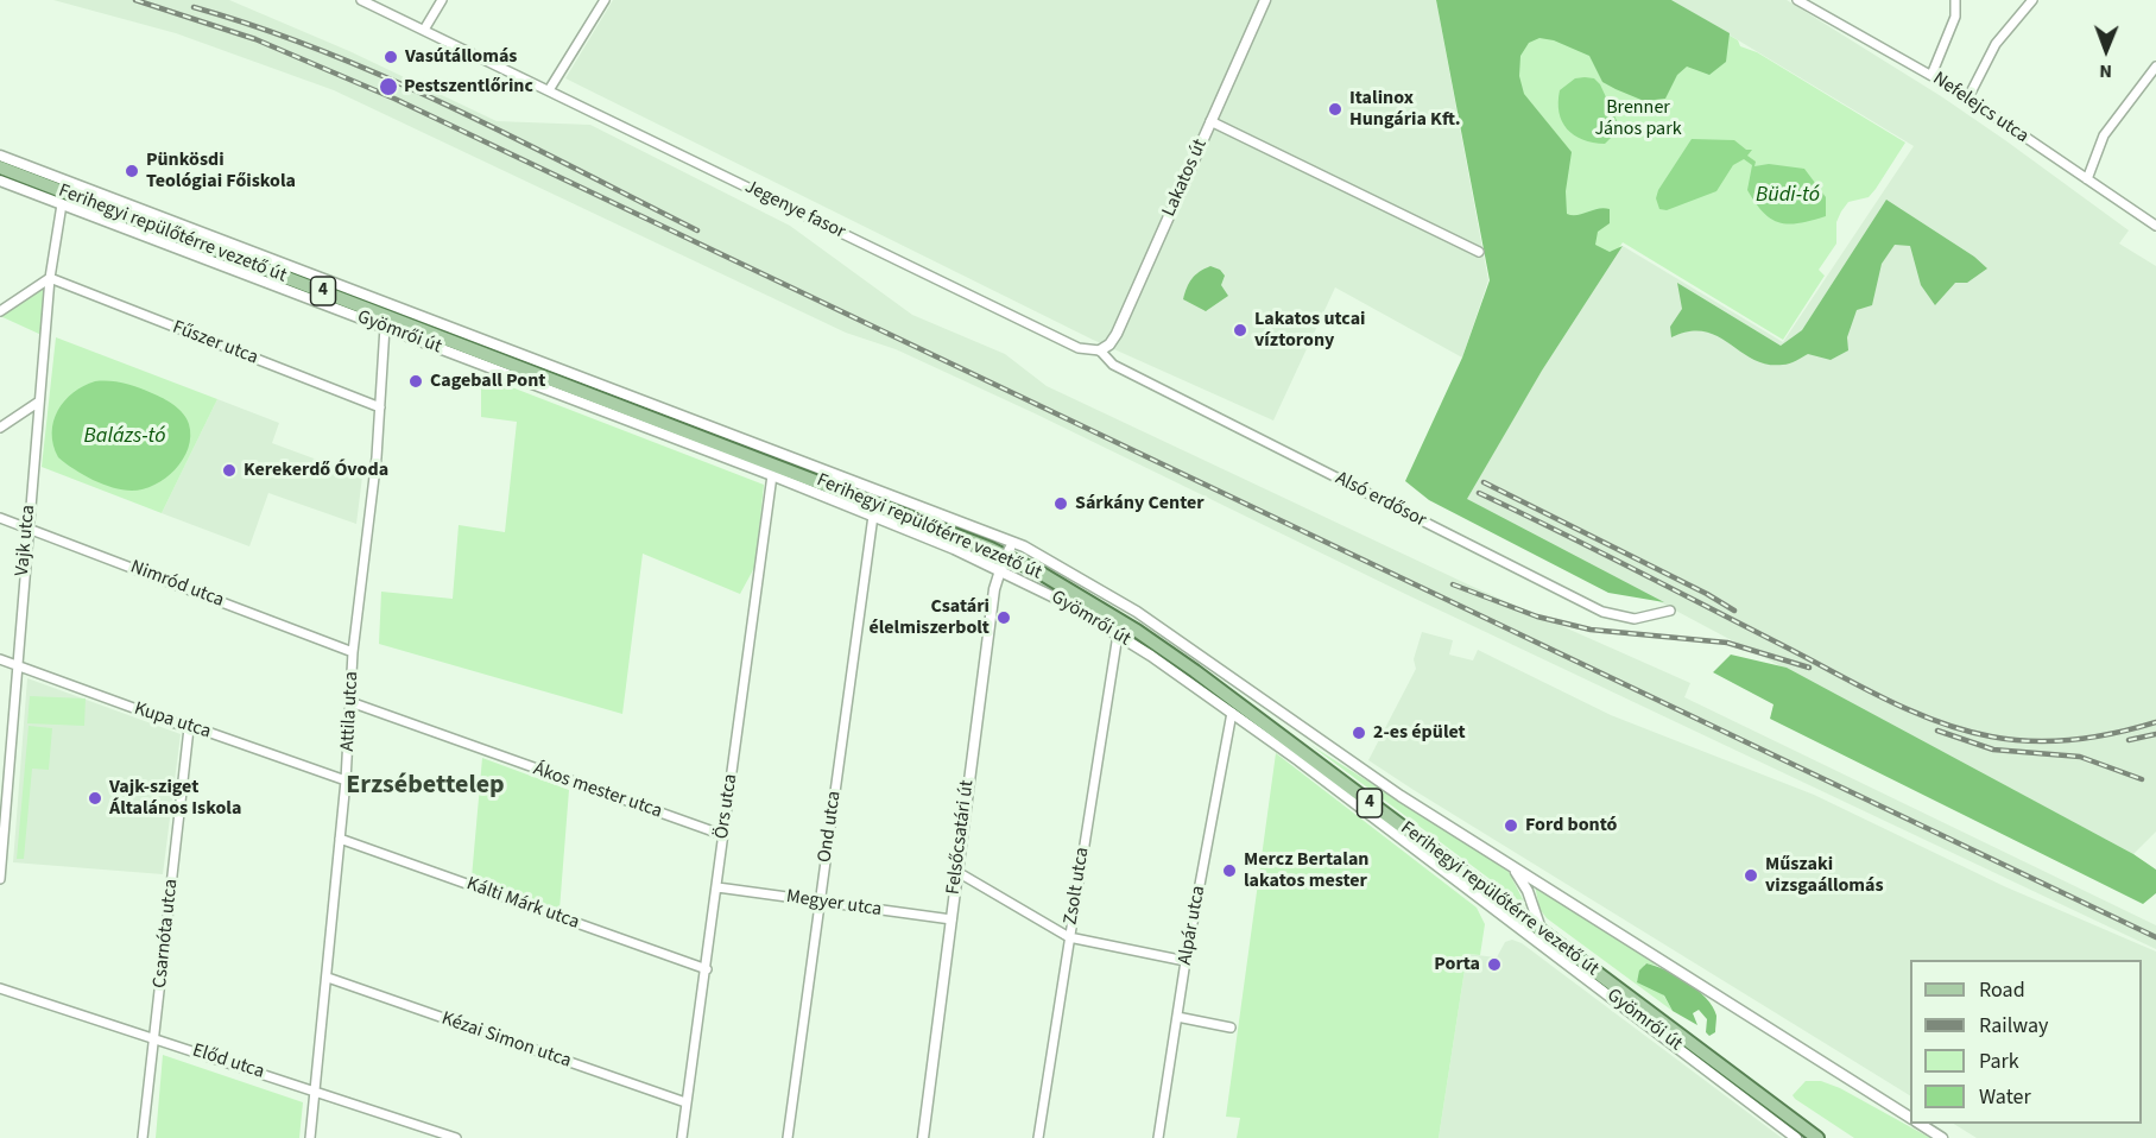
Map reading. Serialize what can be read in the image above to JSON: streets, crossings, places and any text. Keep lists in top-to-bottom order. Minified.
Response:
{"streets":{"main road":["Ferihegyi repülőtérre vezető út","4"],"street":["Nefelejcs utca","Lakatos út","Jegenye fasor","Gyömrői út","Fűszer utca","Alsó erdősor","Vajk utca","Nimród utca","Attila utca","Kupa utca","Ákos mester utca","Örs utca","Ond utca","Felsőcsatári út","Zsolt utca","Kálti Márk utca","Megyer utca","Alpár utca","Csarnóta utca","Kézai Simon utca","Előd utca"]},"crossings":[["Lakatos út","Jegenye fasor"],["Lakatos út","Alsó erdősor"],["Jegenye fasor","Alsó erdősor"],["Ferihegyi repülőtérre vezető út","Gyömrői út"],["Gyömrői út","Vajk utca"],["Gyömrői út","Attila utca"],["Gyömrői út","Örs utca"],["Gyömrői út","Ond utca"],["Gyömrői út","Felsőcsatári út"],["Gyömrői út","Zsolt utca"],["Gyömrői út","Alpár utca"],["Fűszer utca","Vajk utca"],["Fűszer utca","Attila utca"],["Vajk utca","Nimród utca"],["Vajk utca","Kupa utca"],["Nimród utca","Attila utca"],["Attila utca","Kupa utca"],["Attila utca","Ákos mester utca"],["Attila utca","Kálti Márk utca"],["Attila utca","Kézai Simon utca"],["Attila utca","Előd utca"],["Kupa utca","Csarnóta utca"],["Ákos mester utca","Örs utca"],["Örs utca","Kálti Márk utca"],["Örs utca","Megyer utca"],["Örs utca","Kézai Simon utca"],["Ond utca","Megyer utca"],["Felsőcsatári út","Megyer utca"],["Csarnóta utca","Előd utca"]],"districts":["Erzsébettelep"],"water":["Büdi-tó","Balázs-tó"],"parks":["Brenner János park"],"places":["Vasútállomás","Pestszentlőrinc","Italinox Hungária Kft.","Pünkösdi Teológiai Főiskola","Lakatos utcai víztorony","Cageball Pont","Kerekerdő Óvoda","Sárkány Center","Csatári élelmiszerbolt","2-es épület","Vajk-sziget Általános Iskola","Ford bontó","Mercz Bertalan lakatos mester","Műszaki vizsgaállomás","Porta"],"legend":["Road","Railway","Park","Water"],"north":"bottom"}
